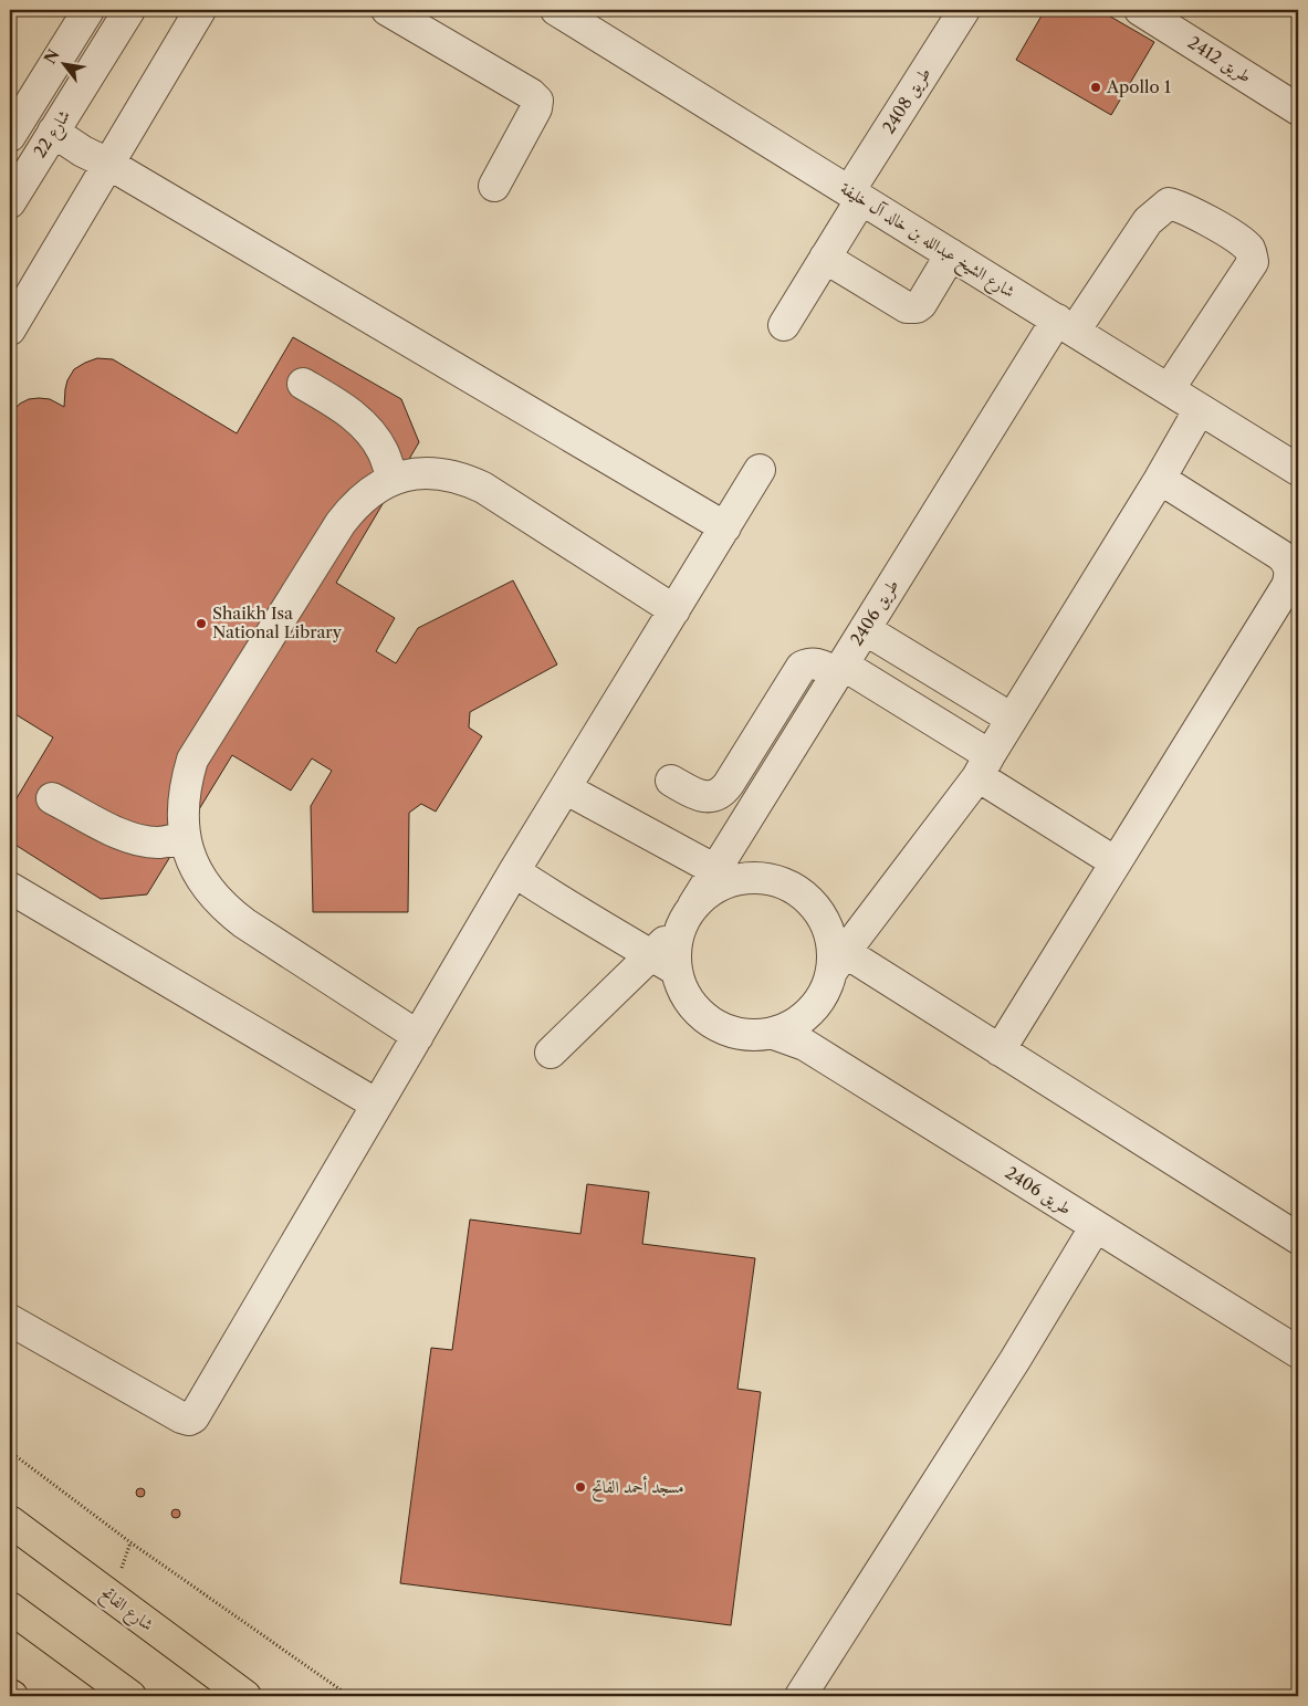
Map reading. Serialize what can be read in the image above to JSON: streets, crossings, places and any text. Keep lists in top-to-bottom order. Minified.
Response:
{"streets":{"main road":["شارع الفاتح"],"street":["طريق 2412","طريق 2408","شارع 22","شارع الشيخ عبدالله بن خالد آل خليفة","طريق 2406"]},"crossings":[["طريق 2408","شارع الشيخ عبدالله بن خالد آل خليفة"],["شارع الشيخ عبدالله بن خالد آل خليفة","طريق 2406"]],"places":["Apollo 1","Shaikh Isa National Library","مسجد أحمد الفاتح"],"north":"top left"}
